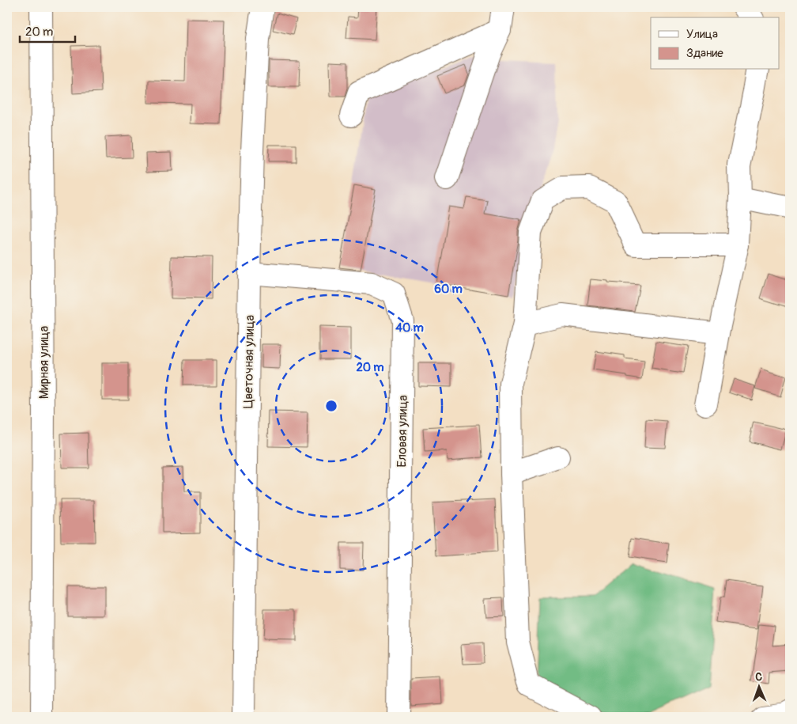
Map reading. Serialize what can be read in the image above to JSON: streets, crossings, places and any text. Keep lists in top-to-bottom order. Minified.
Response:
{"streets":{"street":["Цветочная улица","Мирная улица","Еловая улица"]},"crossings":[["Цветочная улица","Еловая улица"]],"legend":["Улица","Здание"],"scale_bar":"20 m","north":"top","rings":["60 m","40 m","20 m"]}
